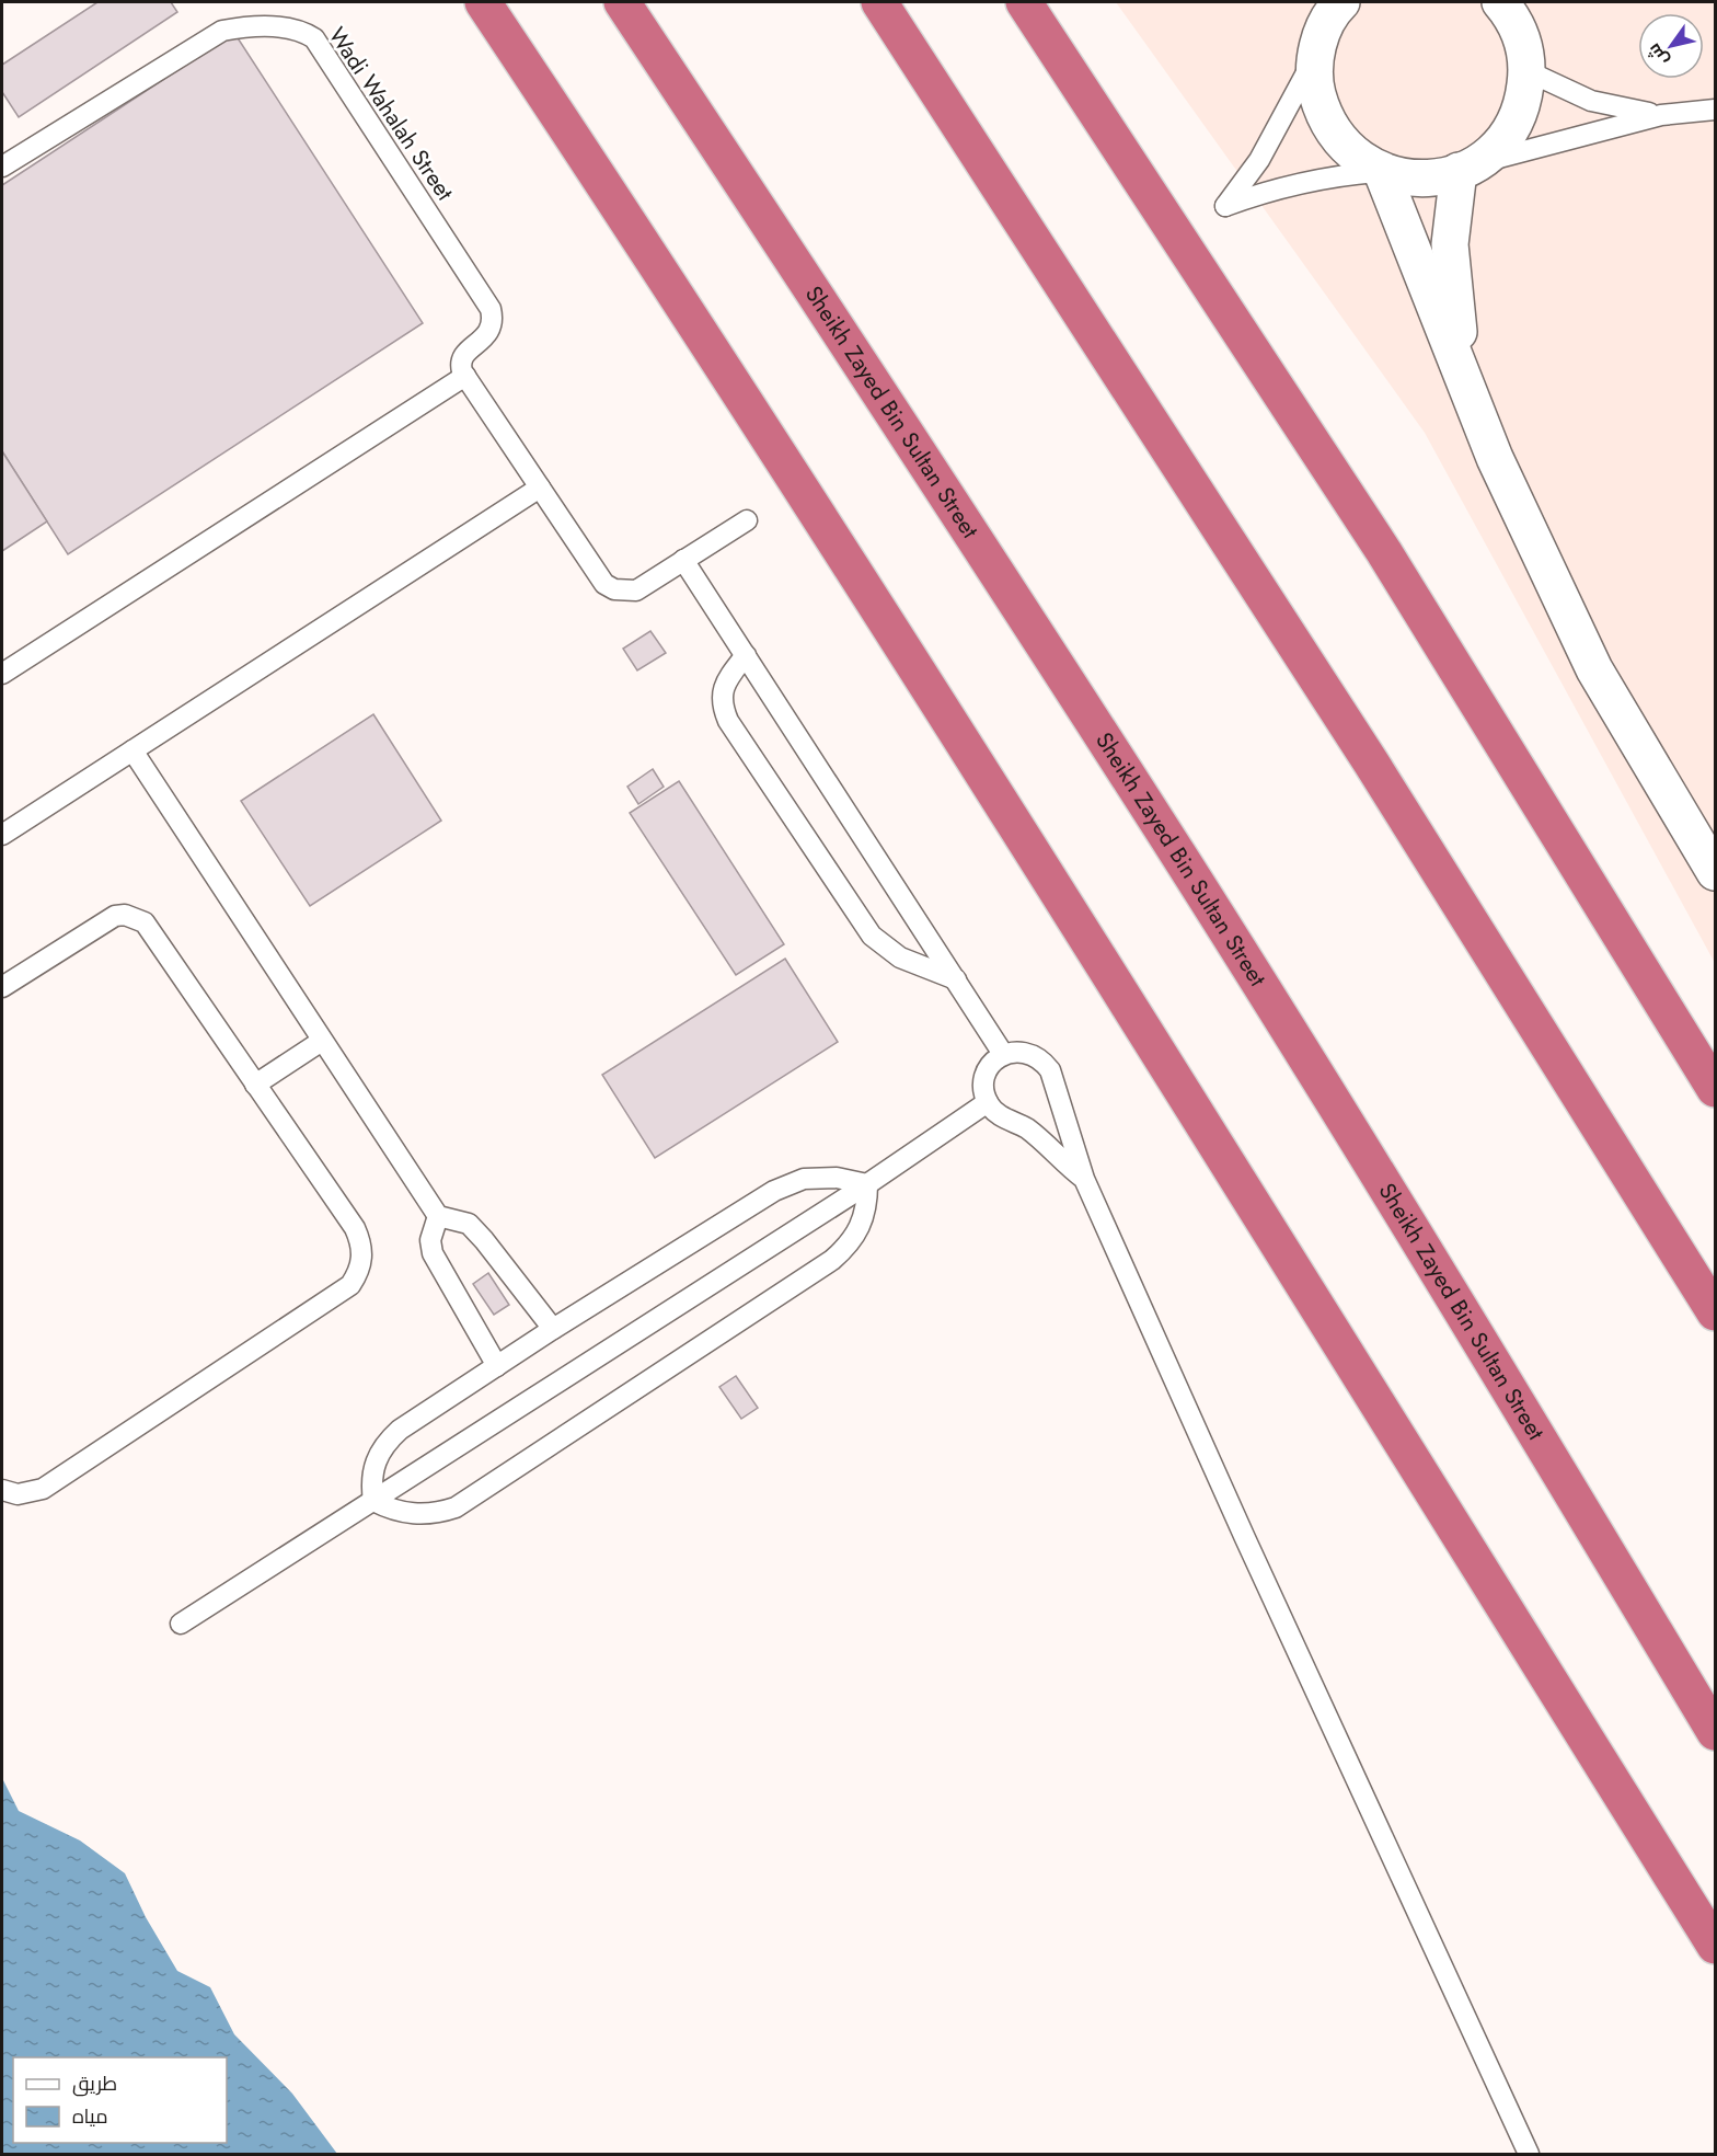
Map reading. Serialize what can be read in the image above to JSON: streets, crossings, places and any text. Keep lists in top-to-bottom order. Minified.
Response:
{"streets":{"highway":["Sheikh Zayed Bin Sultan Street"],"lane":["Wadi Wahalah Street"]},"legend":["طريق","مياه"],"north":"bottom left"}
